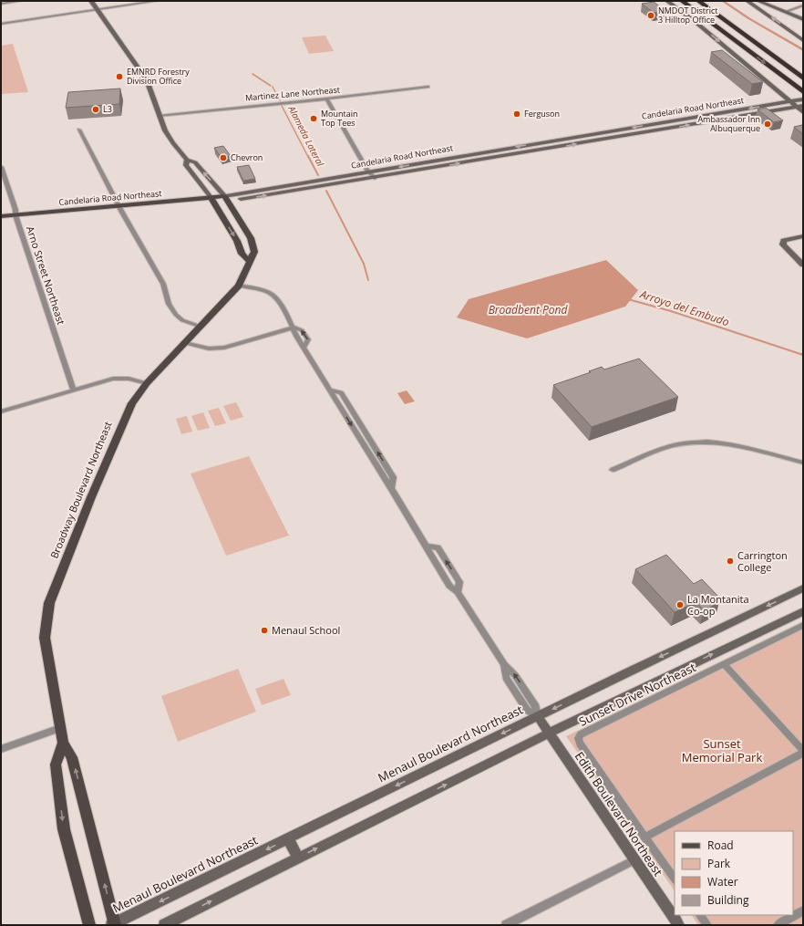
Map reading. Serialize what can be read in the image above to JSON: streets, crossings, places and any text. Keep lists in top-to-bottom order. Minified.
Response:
{"streets":{"main road":["Candelaria Road Northeast","Broadway Boulevard Northeast","Menaul Boulevard Northeast","Edith Boulevard Northeast"],"street":["Martinez Lane Northeast","Arno Street Northeast","Sunset Drive Northeast"]},"crossings":[["Candelaria Road Northeast","Arno Street Northeast"],["Broadway Boulevard Northeast","Menaul Boulevard Northeast"],["Broadway Boulevard Northeast","Edith Boulevard Northeast"],["Menaul Boulevard Northeast","Edith Boulevard Northeast"]],"water":["Alameda Lateral","Arroyo del Embudo","Broadbent Pond"],"parks":["Sunset Memorial Park"],"places":["NMDOT District 3 Hilltop Office","EMNRD Forestry Division Office","L3","Ferguson","Mountain Top Tees","Ambassador Inn Albuquerque","Chevron","Carrington College","La Montanita Co-op","Menaul School"],"legend":["Road","Park","Water","Building"]}
